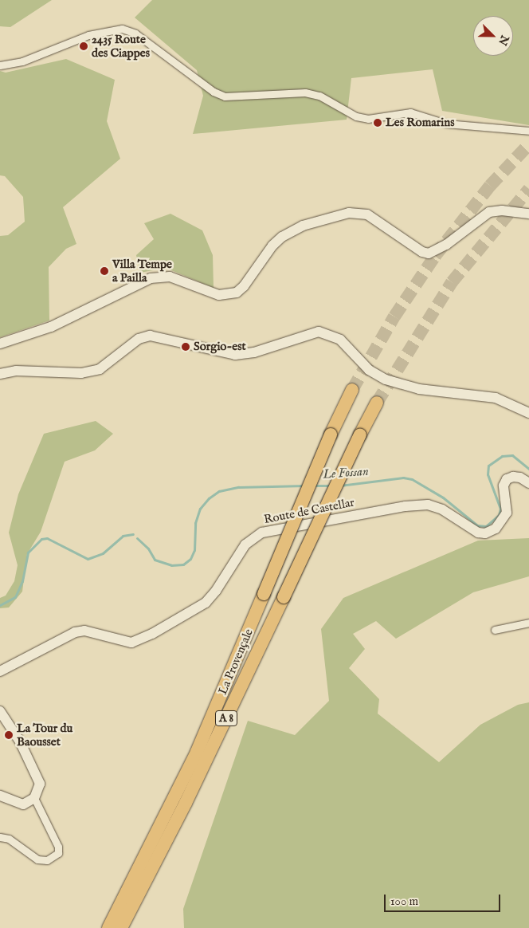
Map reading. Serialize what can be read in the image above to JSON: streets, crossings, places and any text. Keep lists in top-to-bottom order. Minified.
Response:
{"streets":{"highway":["La Provençale","A 8"],"street":["Route de Castellar"]},"water":["Le Fossan"],"places":["2435 Route des Ciappes","Les Romarins","Villa Tempe a Pailla","Sorgio-est","La Tour du Baousset"],"scale_bar":"100 m","north":"bottom right"}
